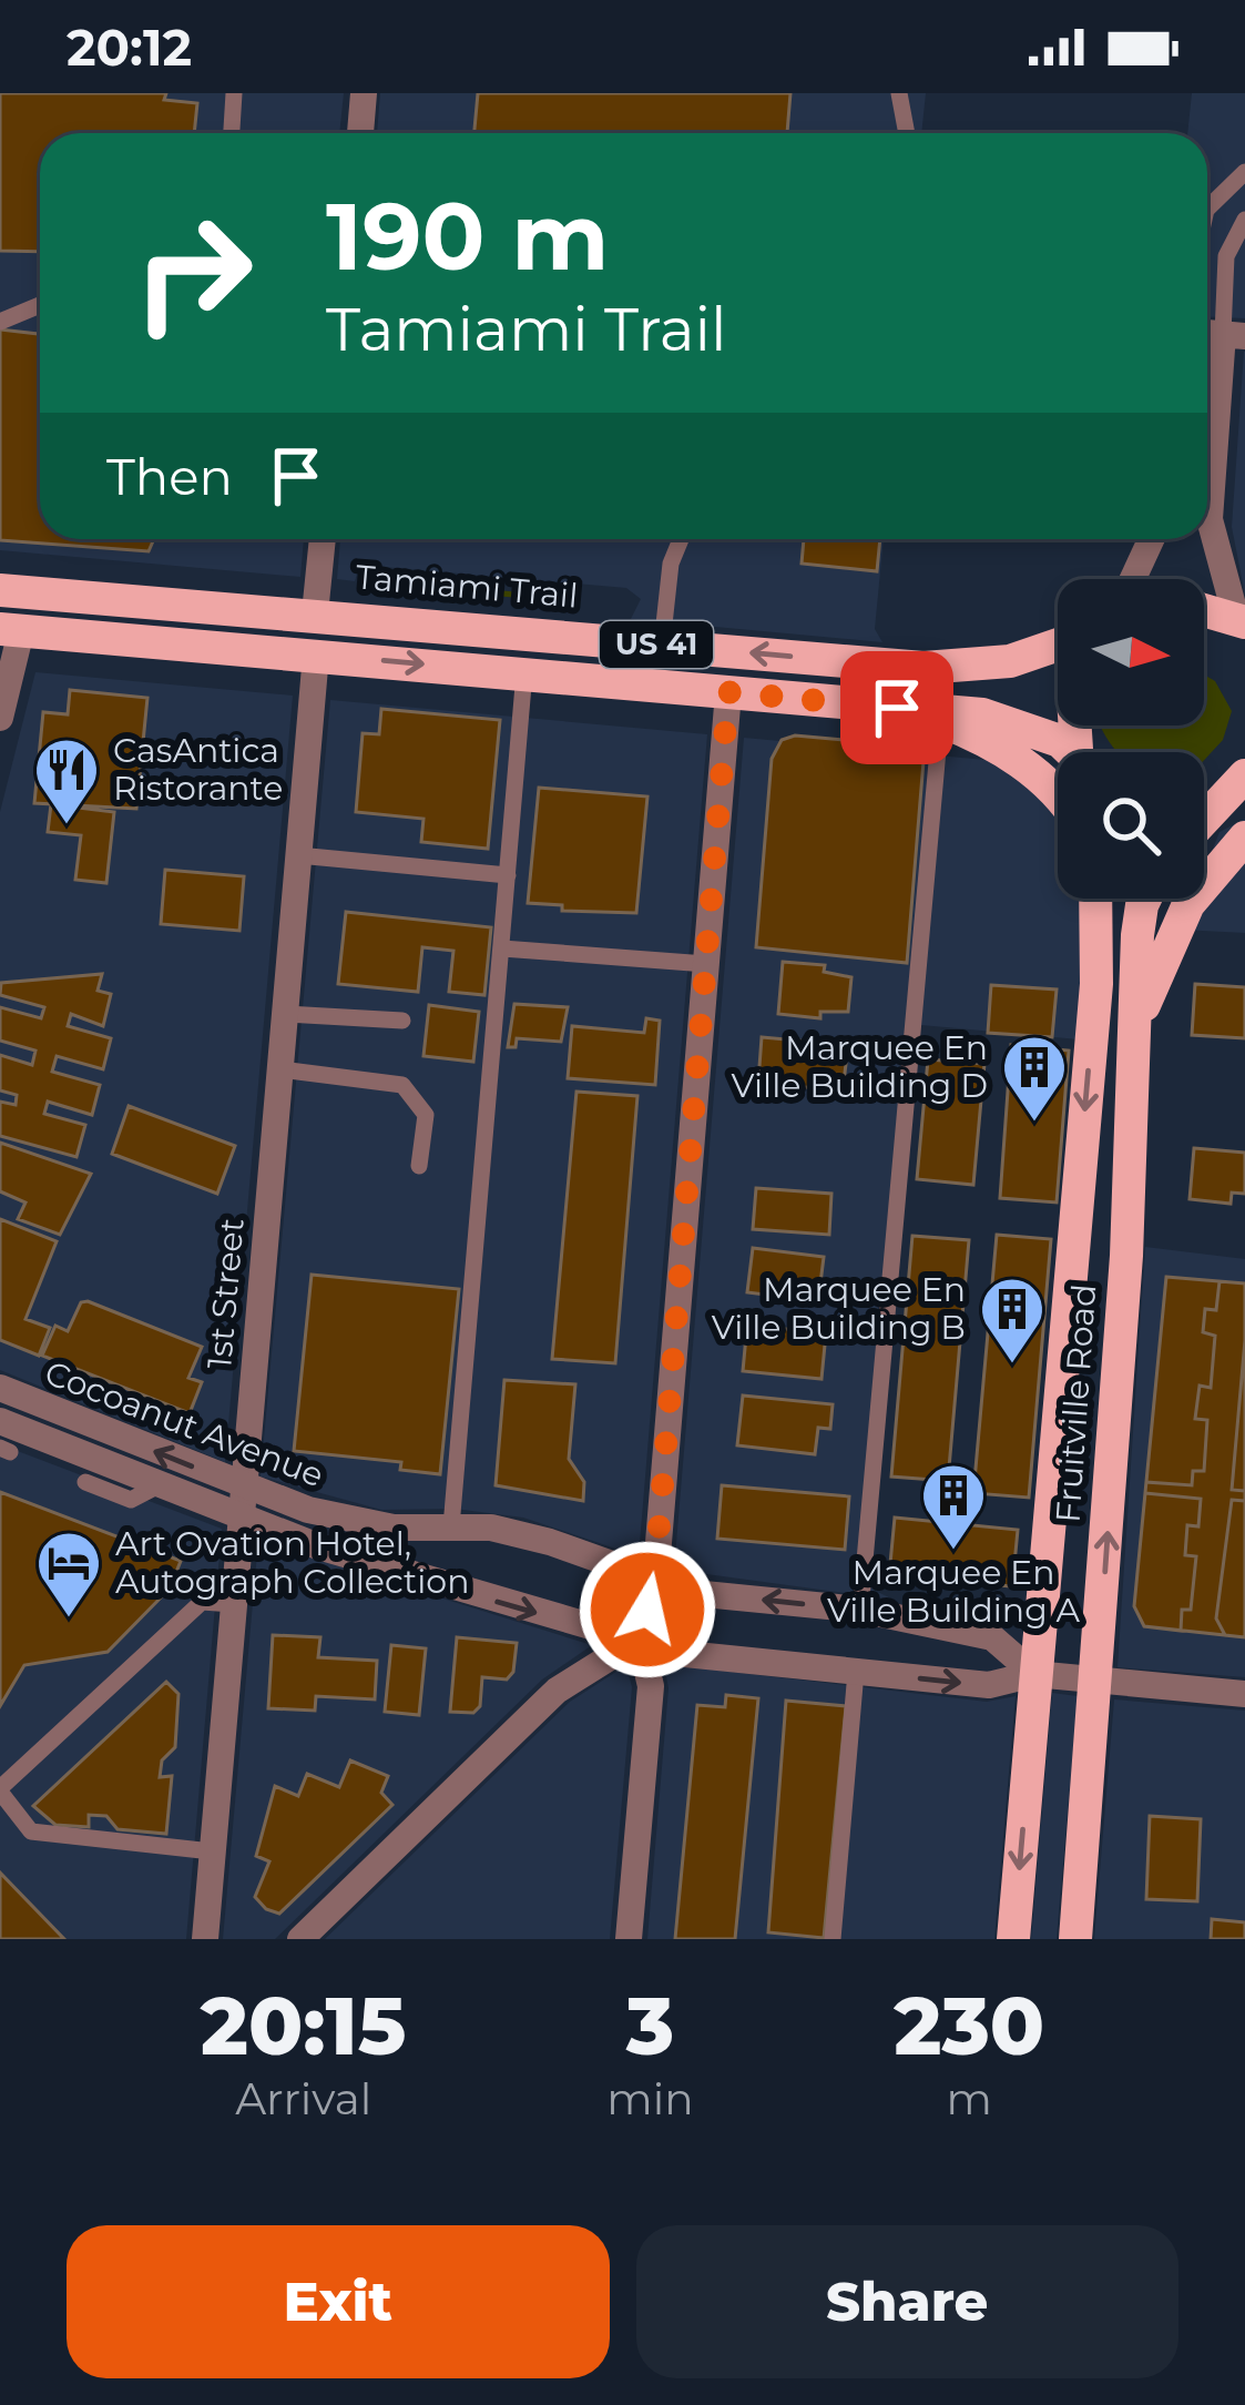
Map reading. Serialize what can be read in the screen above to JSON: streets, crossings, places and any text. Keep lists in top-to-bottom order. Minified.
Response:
{"streets":{"main road":["Tamiami Trail","US 41","Fruitville Road"],"street":["1st Street","Cocoanut Avenue"]},"crossings":[["US 41","1st Street"],["1st Street","Cocoanut Avenue"],["Fruitville Road","Cocoanut Avenue"]],"places":{"restaurant":["CasAntica Ristorante"],"building":["Marquee En Ville Building D","Marquee En Ville Building B","Marquee En Ville Building A"],"hotel":["Art Ovation Hotel, Autograph Collection"]},"north":"right","page":{"status":"20:12","turn":["190 m","Tamiami Trail"],"then":"Then","eta":["20:15","Arrival","3","min","230","m"],"buttons":["Exit","Share"]}}
